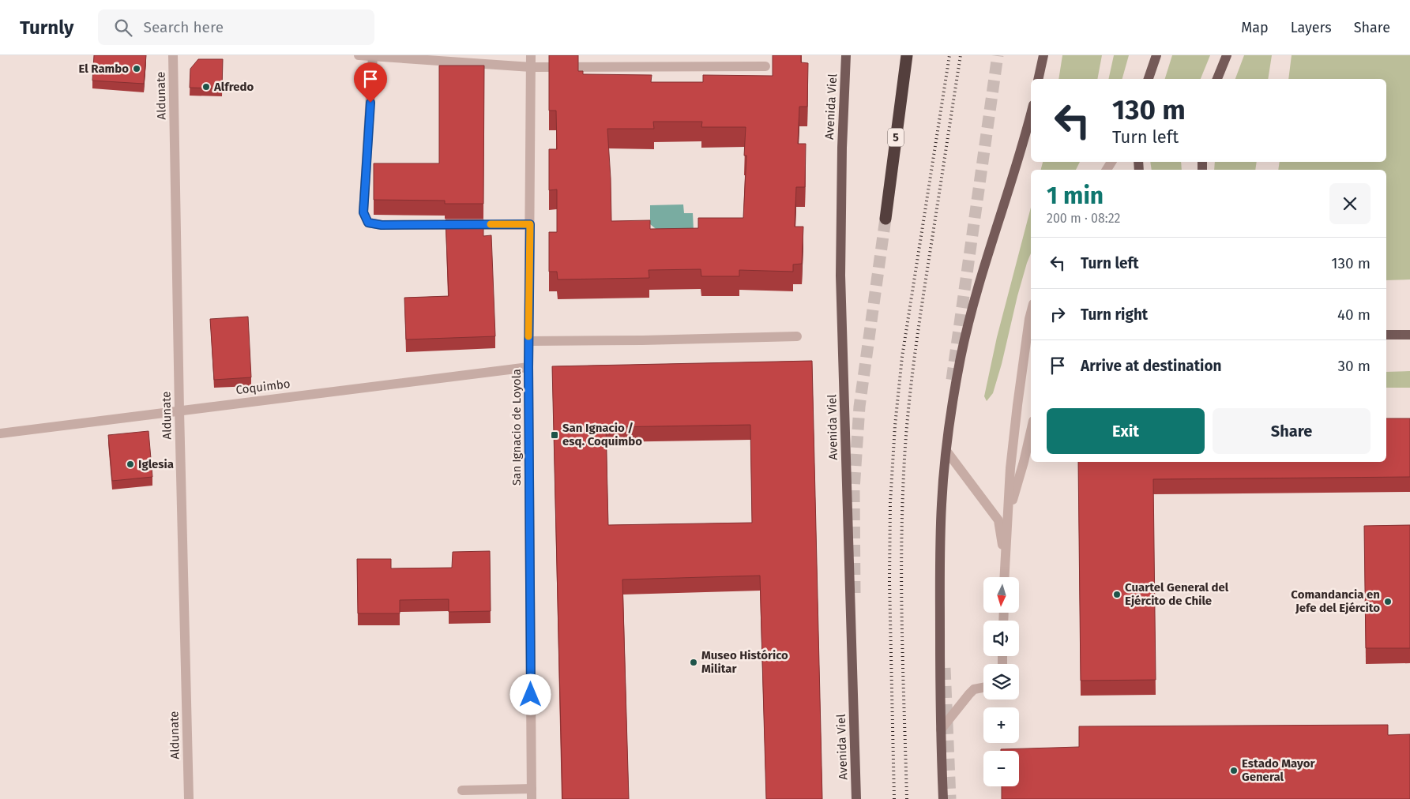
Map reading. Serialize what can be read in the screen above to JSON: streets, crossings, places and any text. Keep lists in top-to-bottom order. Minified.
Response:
{"streets":{"highway":["5"],"main road":["Avenida Viel"],"street":["Aldunate","Coquimbo","San Ignacio de Loyola"]},"crossings":[["Aldunate","Coquimbo"],["Coquimbo","San Ignacio de Loyola"]],"places":{"other":["El Rambo","Alfredo","Iglesia","Cuartel General del Ejército de Chile","Comandancia en Jefe del Ejército","Museo Histórico Militar","Estado Mayor General"],"transit":["San Ignacio / esq. Coquimbo"]},"north":"bottom","page":{"header":"Turnly","search":"Search here","nav":["Map","Layers","Share"],"turn":["130 m","Turn left"],"heading":["1 min","200 m · 08:22"],"list":[{"name":"Turn left","value":"130 m"},{"name":"Turn right","value":"40 m"},{"name":"Arrive at destination","value":"30 m"}],"buttons":["Exit","Share"],"map_buttons":["+","−"]}}
